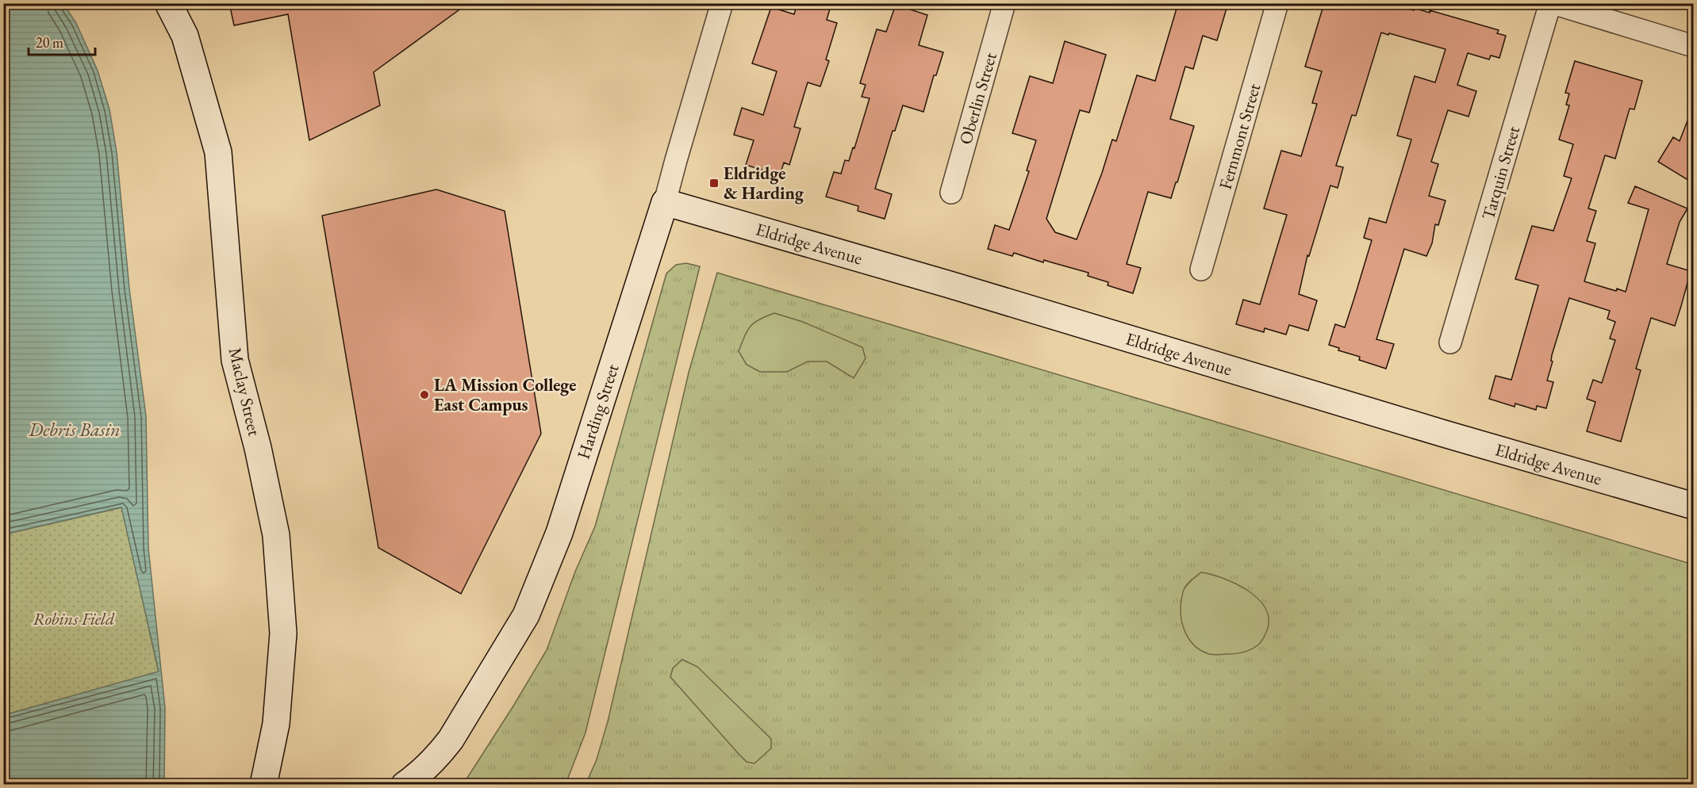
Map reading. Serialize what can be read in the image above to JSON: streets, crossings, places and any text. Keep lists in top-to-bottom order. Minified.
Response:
{"streets":{"street":["Oberlin Street","Fernmont Street","Tarquin Street","Eldridge Avenue","Maclay Street","Harding Street"]},"crossings":[["Eldridge Avenue","Harding Street"]],"water":["Debris Basin"],"parks":["Robins Field"],"places":{"transit":["Eldridge & Harding"],"other":["LA Mission College East Campus"]},"scale_bar":"20 m"}
